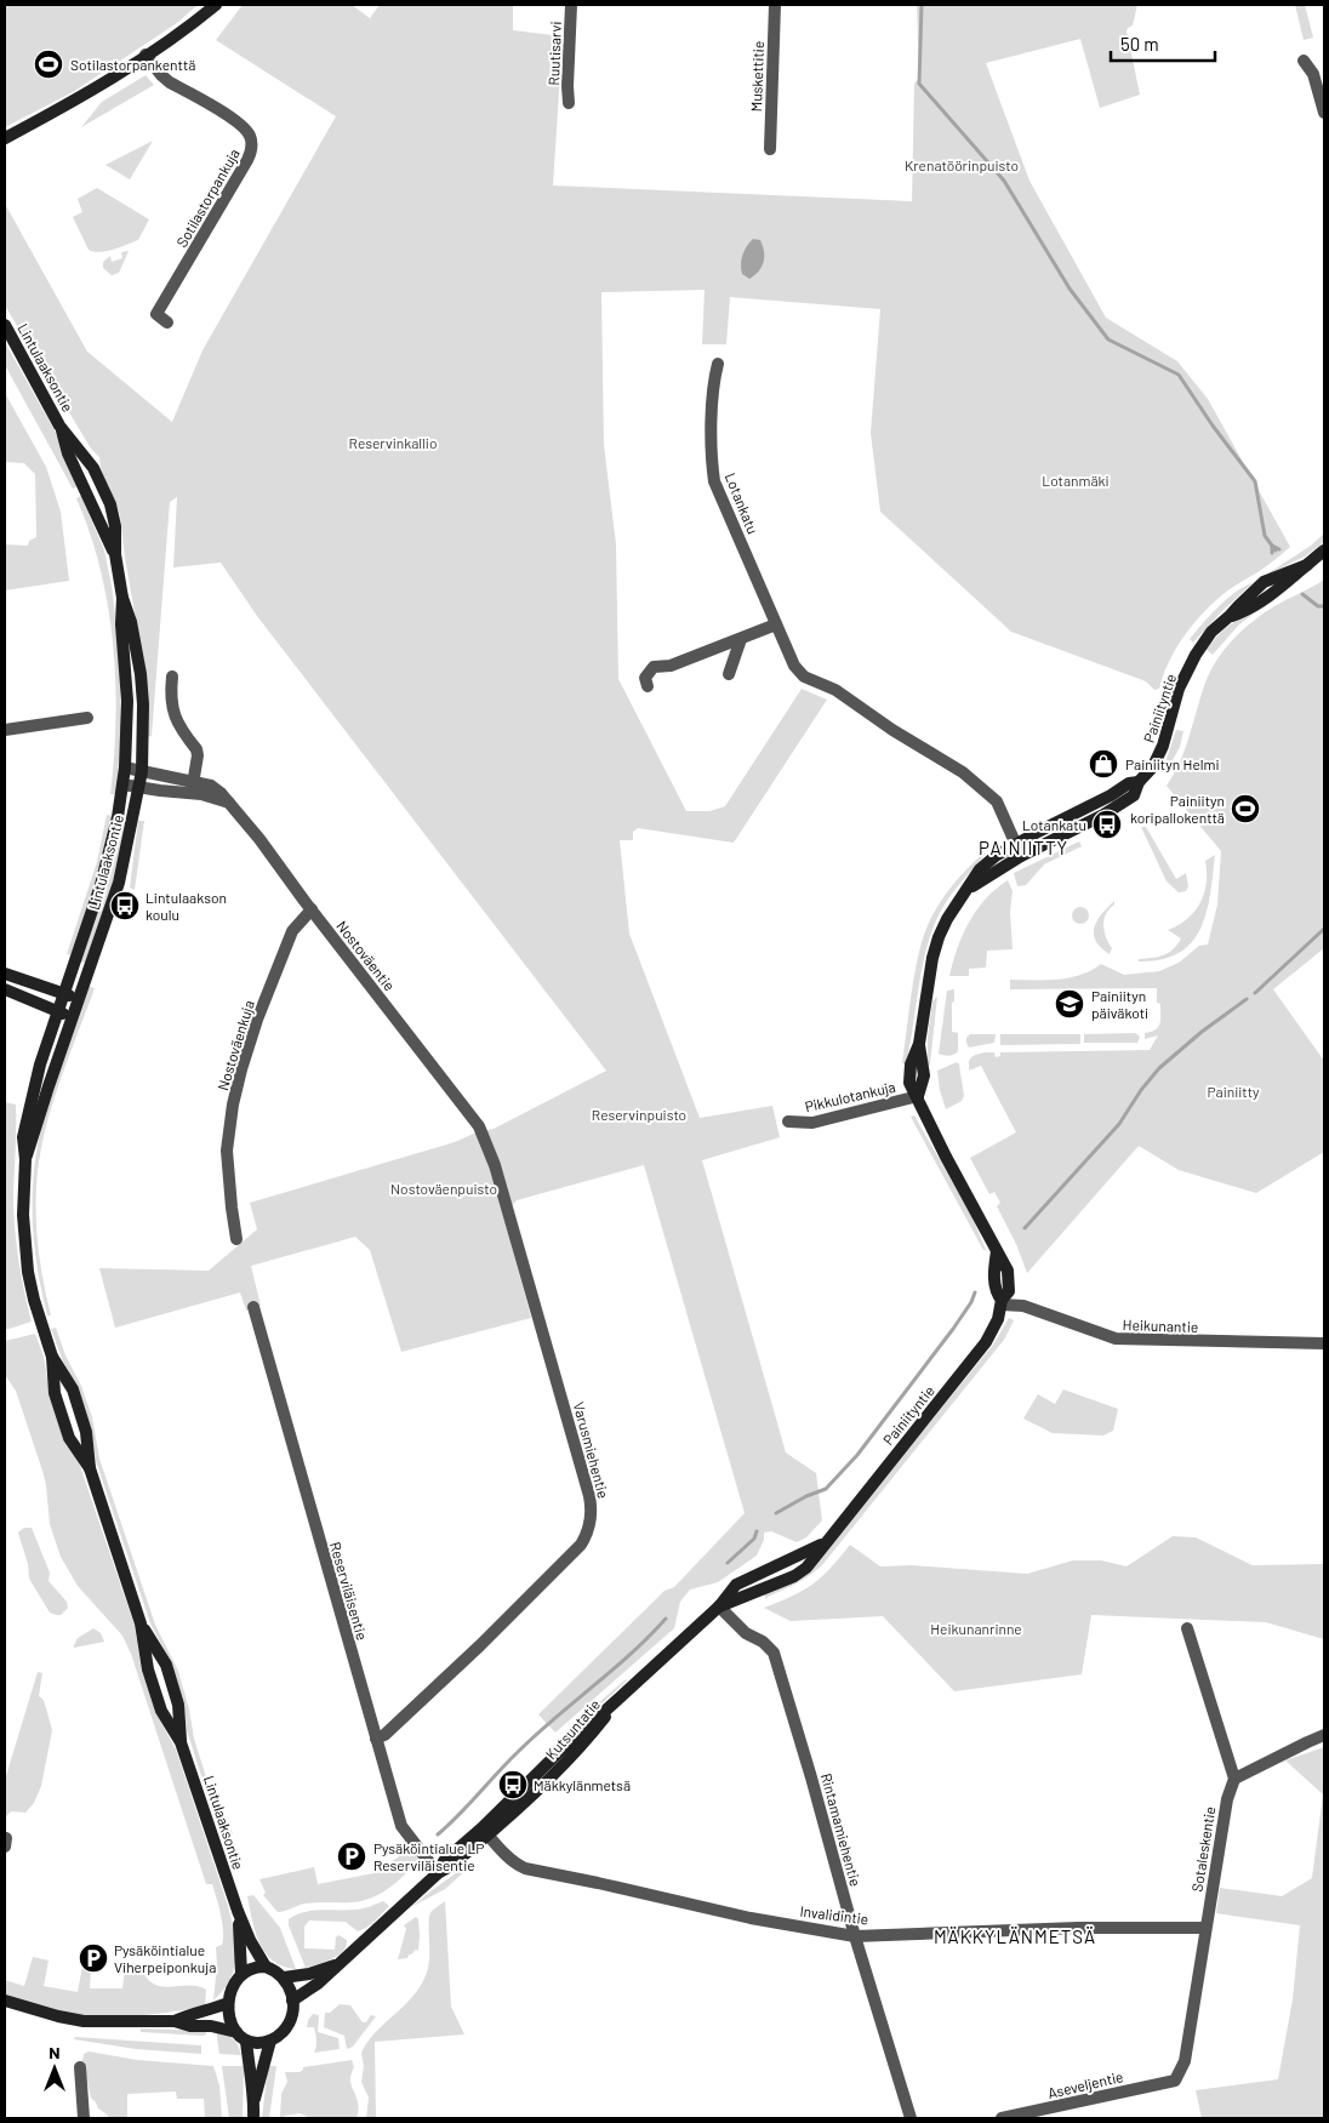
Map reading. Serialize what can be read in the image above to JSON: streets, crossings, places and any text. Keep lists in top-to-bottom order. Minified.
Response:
{"streets":{"street":["Ruutisarvi","Muskettitie","Sotilastorpankuja","Lintulaaksontie","Lotankatu","Painiityntie","Nostoväentie","Nostoväenkuja","Pikkulotankuja","Heikunantie","Varusmiehentie","Reserviläisentie","Kutsuntatie","Rintamamiehentie","Sotaleskentie","Invalidintie","Aseveljentie"]},"crossings":[["Lintulaaksontie","Nostoväentie"],["Lintulaaksontie","Kutsuntatie"],["Lotankatu","Painiityntie"],["Painiityntie","Pikkulotankuja"],["Painiityntie","Heikunantie"],["Painiityntie","Kutsuntatie"],["Painiityntie","Rintamamiehentie"],["Nostoväentie","Nostoväenkuja"],["Nostoväentie","Varusmiehentie"],["Varusmiehentie","Reserviläisentie"],["Reserviläisentie","Kutsuntatie"],["Kutsuntatie","Rintamamiehentie"],["Kutsuntatie","Invalidintie"],["Rintamamiehentie","Invalidintie"],["Sotaleskentie","Invalidintie"],["Sotaleskentie","Aseveljentie"]],"districts":["PAINIITTY","MÄKKYLÄNMETSÄ"],"parks":["Krenatöörinpuisto","Reservinkallio","Lotanmäki","Painiitty","Reservinpuisto","Nostoväenpuisto","Heikunanrinne"],"places":{"sports":["Sotilastorpankenttä","Painiityn koripallokenttä"],"shop":["Painiityn Helmi"],"bus stop":["Lotankatu","Lintulaakson koulu","Mäkkylänmetsä"],"school or university":["Painiityn päiväkoti"],"parking":["Pysäköintialue LP Reserviläisentie","Pysäköintialue Viherpeiponkuja"]},"scale_bar":"50 m","north":"top"}
